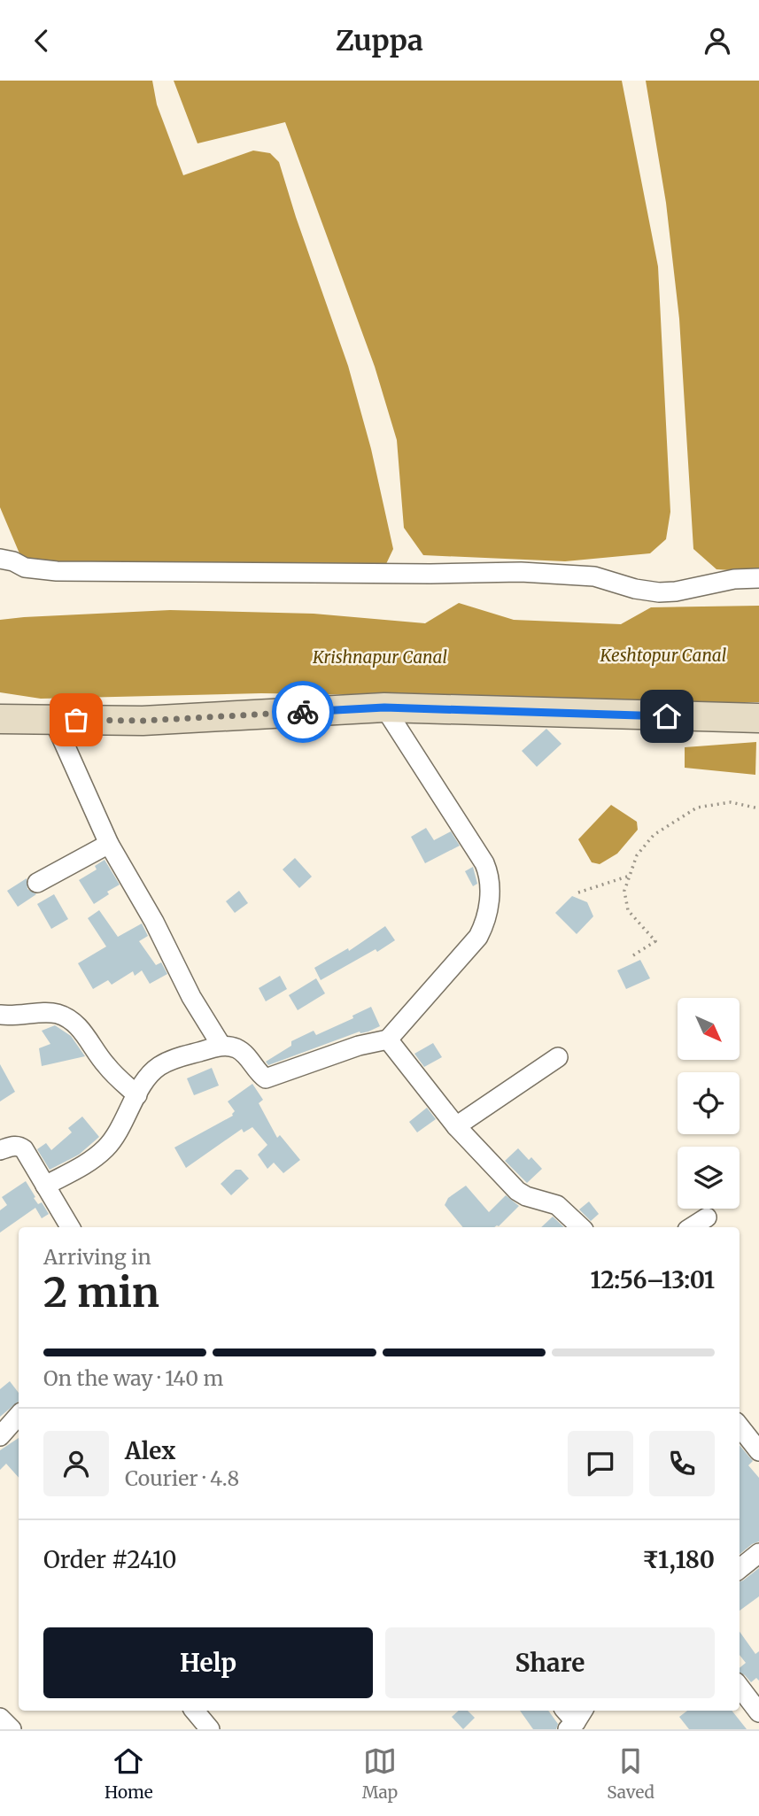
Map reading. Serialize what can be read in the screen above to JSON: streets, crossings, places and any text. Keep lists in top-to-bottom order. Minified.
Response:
{"water":["Keshtopur Canal","Krishnapur Canal"],"north":"bottom right","page":{"header":"Zuppa","heading":["2 min","Arriving in","12:56–13:01"],"panel":["Alex","Courier · 4.8","Order #2410","₹1,180"],"bar":"On the way · 140 m","buttons":["Help","Share"],"tabs":["Home","Map","Saved"]}}
